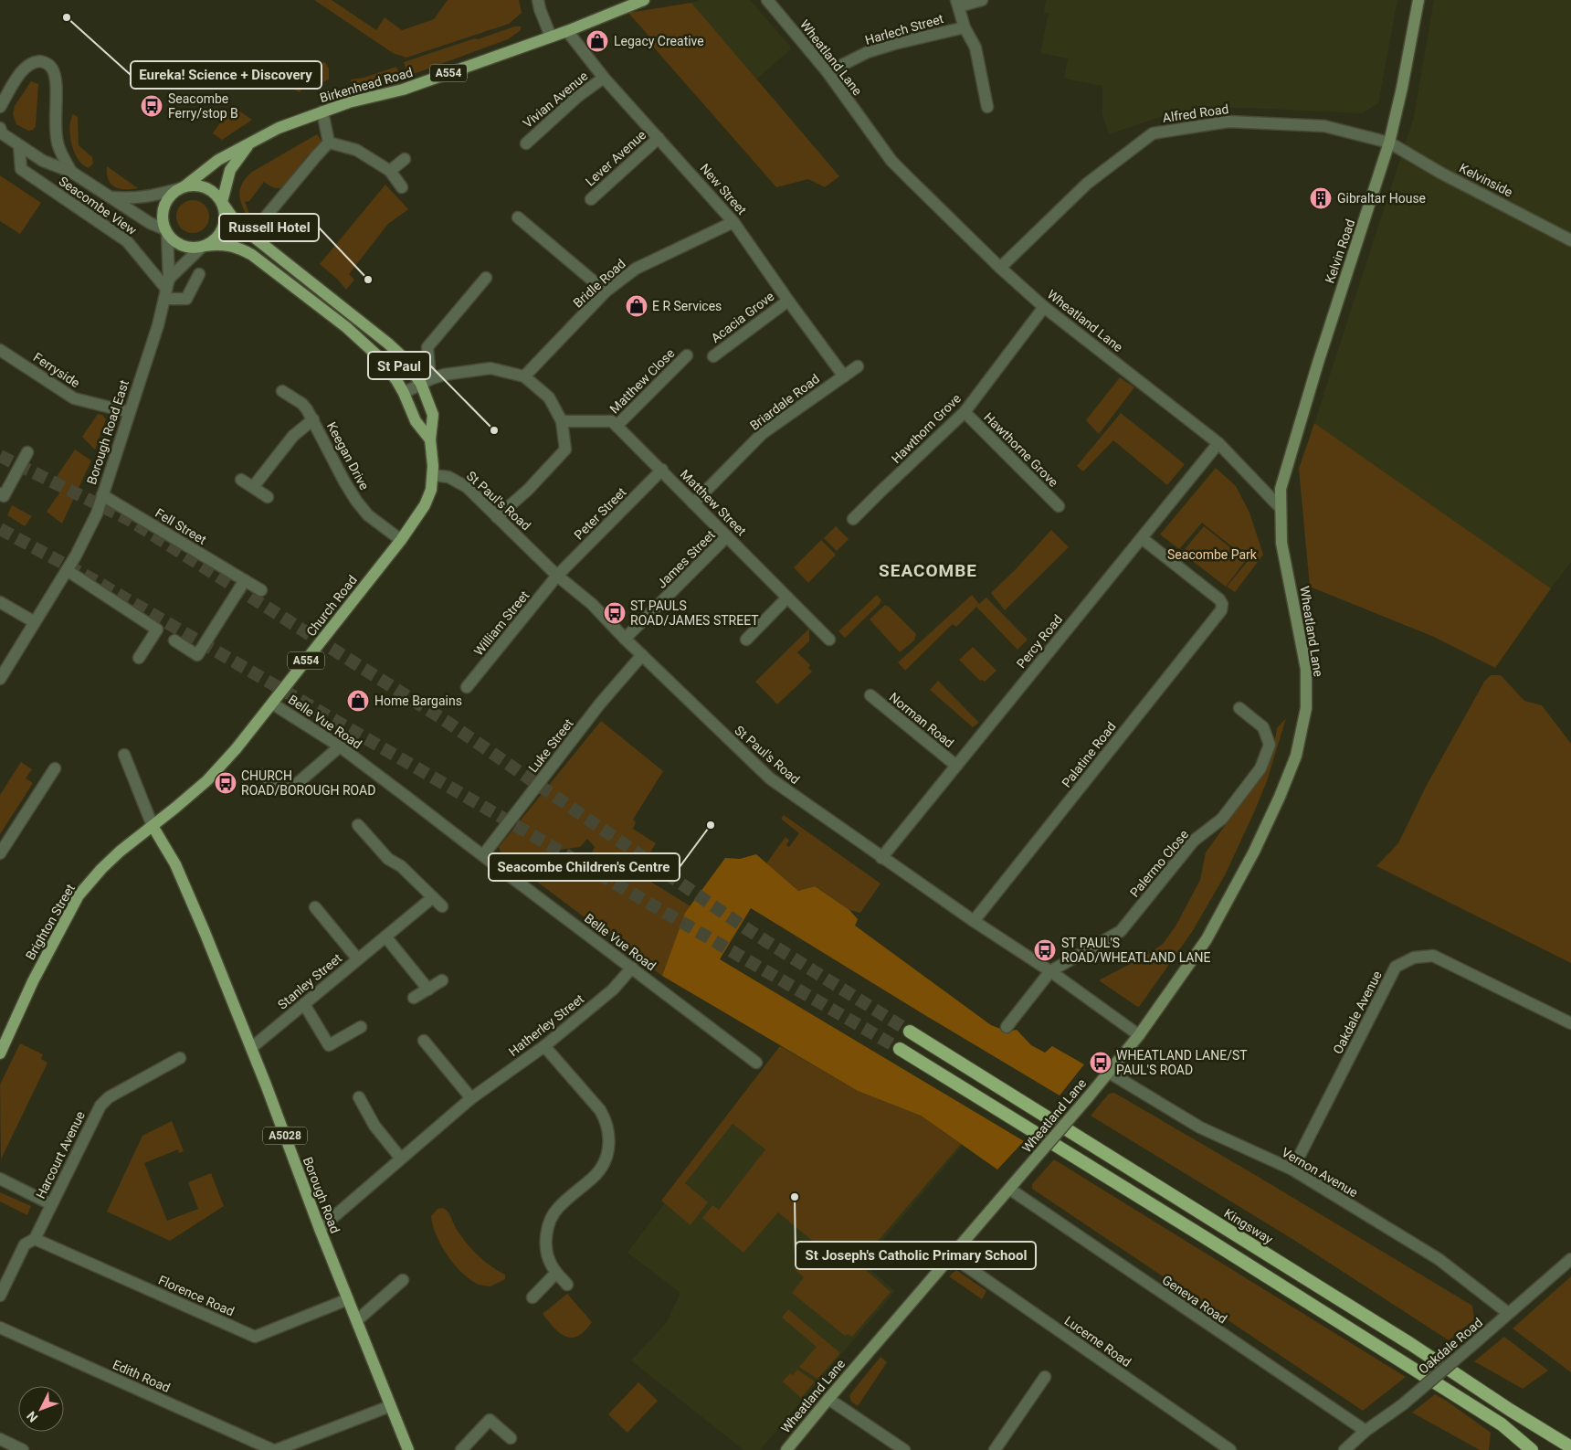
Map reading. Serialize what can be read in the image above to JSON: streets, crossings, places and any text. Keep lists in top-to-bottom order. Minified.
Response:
{"streets":{"highway":["Kingsway"],"main road":["Wheatland Lane","A554","Birkenhead Road","Kelvin Road","Church Road","Brighton Street","A5028","Borough Road"],"street":["Harlech Street","Vivian Avenue","Alfred Road","Lever Avenue","Kelvinside","New Street","Seacombe View","Bridle Road","Acacia Grove","Ferryside","Matthew Close","Briardale Road","Hawthorn Grove","Borough Road East","Hawthorne Grove","Keegan Drive","St Paul's Road","Matthew Street","Peter Street","Fell Street","James Street","William Street","Percy Road","Norman Road","Belle Vue Road","Luke Street","Palatine Road","Palermo Close","Stanley Street","Oakdale Avenue","Hatherley Street","Harcourt Avenue","Vernon Avenue","Florence Road","Geneva Road","Lucerne Road","Oakdale Road","Edith Road"]},"crossings":[["Harlech Street","Wheatland Lane"],["Wheatland Lane","Alfred Road"],["Wheatland Lane","Kelvin Road"],["Wheatland Lane","Hawthorn Grove"],["Wheatland Lane","St Paul's Road"],["Wheatland Lane","Percy Road"],["Wheatland Lane","Vernon Avenue"],["Wheatland Lane","Geneva Road"],["Wheatland Lane","Lucerne Road"],["A554","Birkenhead Road"],["A554","Borough Road East"],["A554","Church Road"],["Birkenhead Road","New Street"],["Birkenhead Road","Borough Road East"],["Birkenhead Road","Church Road"],["Vivian Avenue","New Street"],["Alfred Road","Kelvinside"],["Alfred Road","Kelvin Road"],["Lever Avenue","New Street"],["Kelvinside","Kelvin Road"],["New Street","Bridle Road"],["New Street","Acacia Grove"],["New Street","Briardale Road"],["Seacombe View","Borough Road East"],["Ferryside","Borough Road East"],["Matthew Close","Matthew Street"],["Briardale Road","Matthew Street"],["Hawthorn Grove","Hawthorne Grove"],["Borough Road East","Fell Street"],["Borough Road East","Church Road"],["Keegan Drive","Church Road"],["St Paul's Road","Peter Street"],["St Paul's Road","James Street"],["St Paul's Road","Church Road"],["St Paul's Road","William Street"],["St Paul's Road","Percy Road"],["St Paul's Road","Luke Street"],["St Paul's Road","Palatine Road"],["St Paul's Road","Palermo Close"],["Matthew Street","Peter Street"],["Matthew Street","James Street"],["Peter Street","William Street"],["Church Road","Belle Vue Road"],["Church Road","Brighton Street"],["Church Road","Borough Road"],["Percy Road","Norman Road"],["Percy Road","Palatine Road"],["Belle Vue Road","Luke Street"],["Belle Vue Road","Hatherley Street"],["Brighton Street","Borough Road"],["Stanley Street","Borough Road"],["Oakdale Avenue","Vernon Avenue"],["Hatherley Street","Borough Road"],["Harcourt Avenue","Florence Road"],["Vernon Avenue","Oakdale Road"],["Borough Road","Florence Road"],["Borough Road","Edith Road"],["Geneva Road","Oakdale Road"]],"districts":["SEACOMBE"],"parks":["Seacombe Park"],"places":{"other":["Eureka! Science + Discovery","Russell Hotel","St Paul","Seacombe Children's Centre","St Joseph's Catholic Primary School"],"shop":["Legacy Creative","E R Services","Home Bargains"],"bus stop":["Seacombe Ferry/stop B","ST PAULS ROAD/JAMES STREET","CHURCH ROAD/BOROUGH ROAD","ST PAUL'S ROAD/WHEATLAND LANE","WHEATLAND LANE/ST PAUL'S ROAD"],"building":["Gibraltar House"]},"north":"bottom left"}
